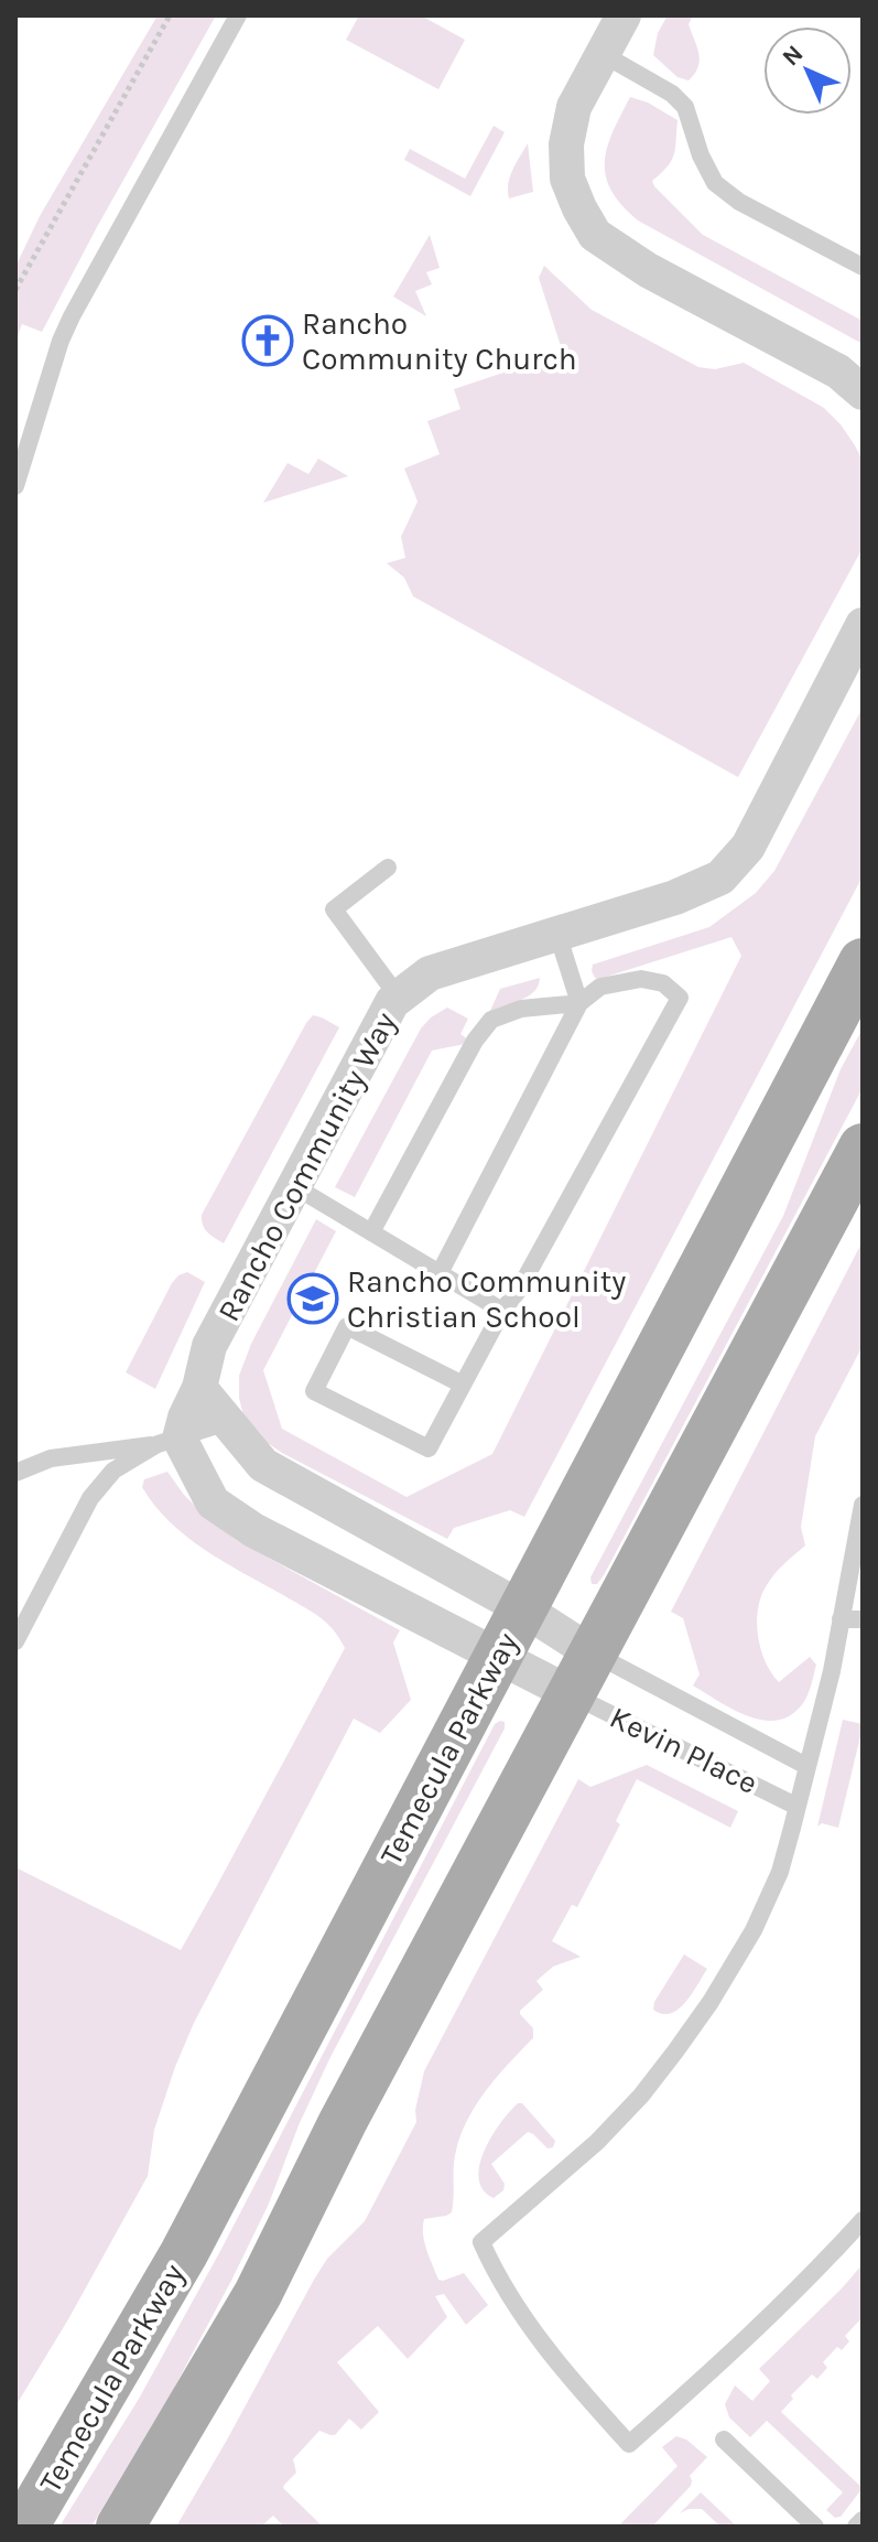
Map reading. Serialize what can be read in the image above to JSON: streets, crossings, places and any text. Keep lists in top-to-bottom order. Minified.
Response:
{"streets":{"main road":["Temecula Parkway"],"street":["Rancho Community Way"],"lane":["Kevin Place"]},"places":{"church":["Rancho Community Church"],"school or university":["Rancho Community Christian School"]},"north":"top left"}
